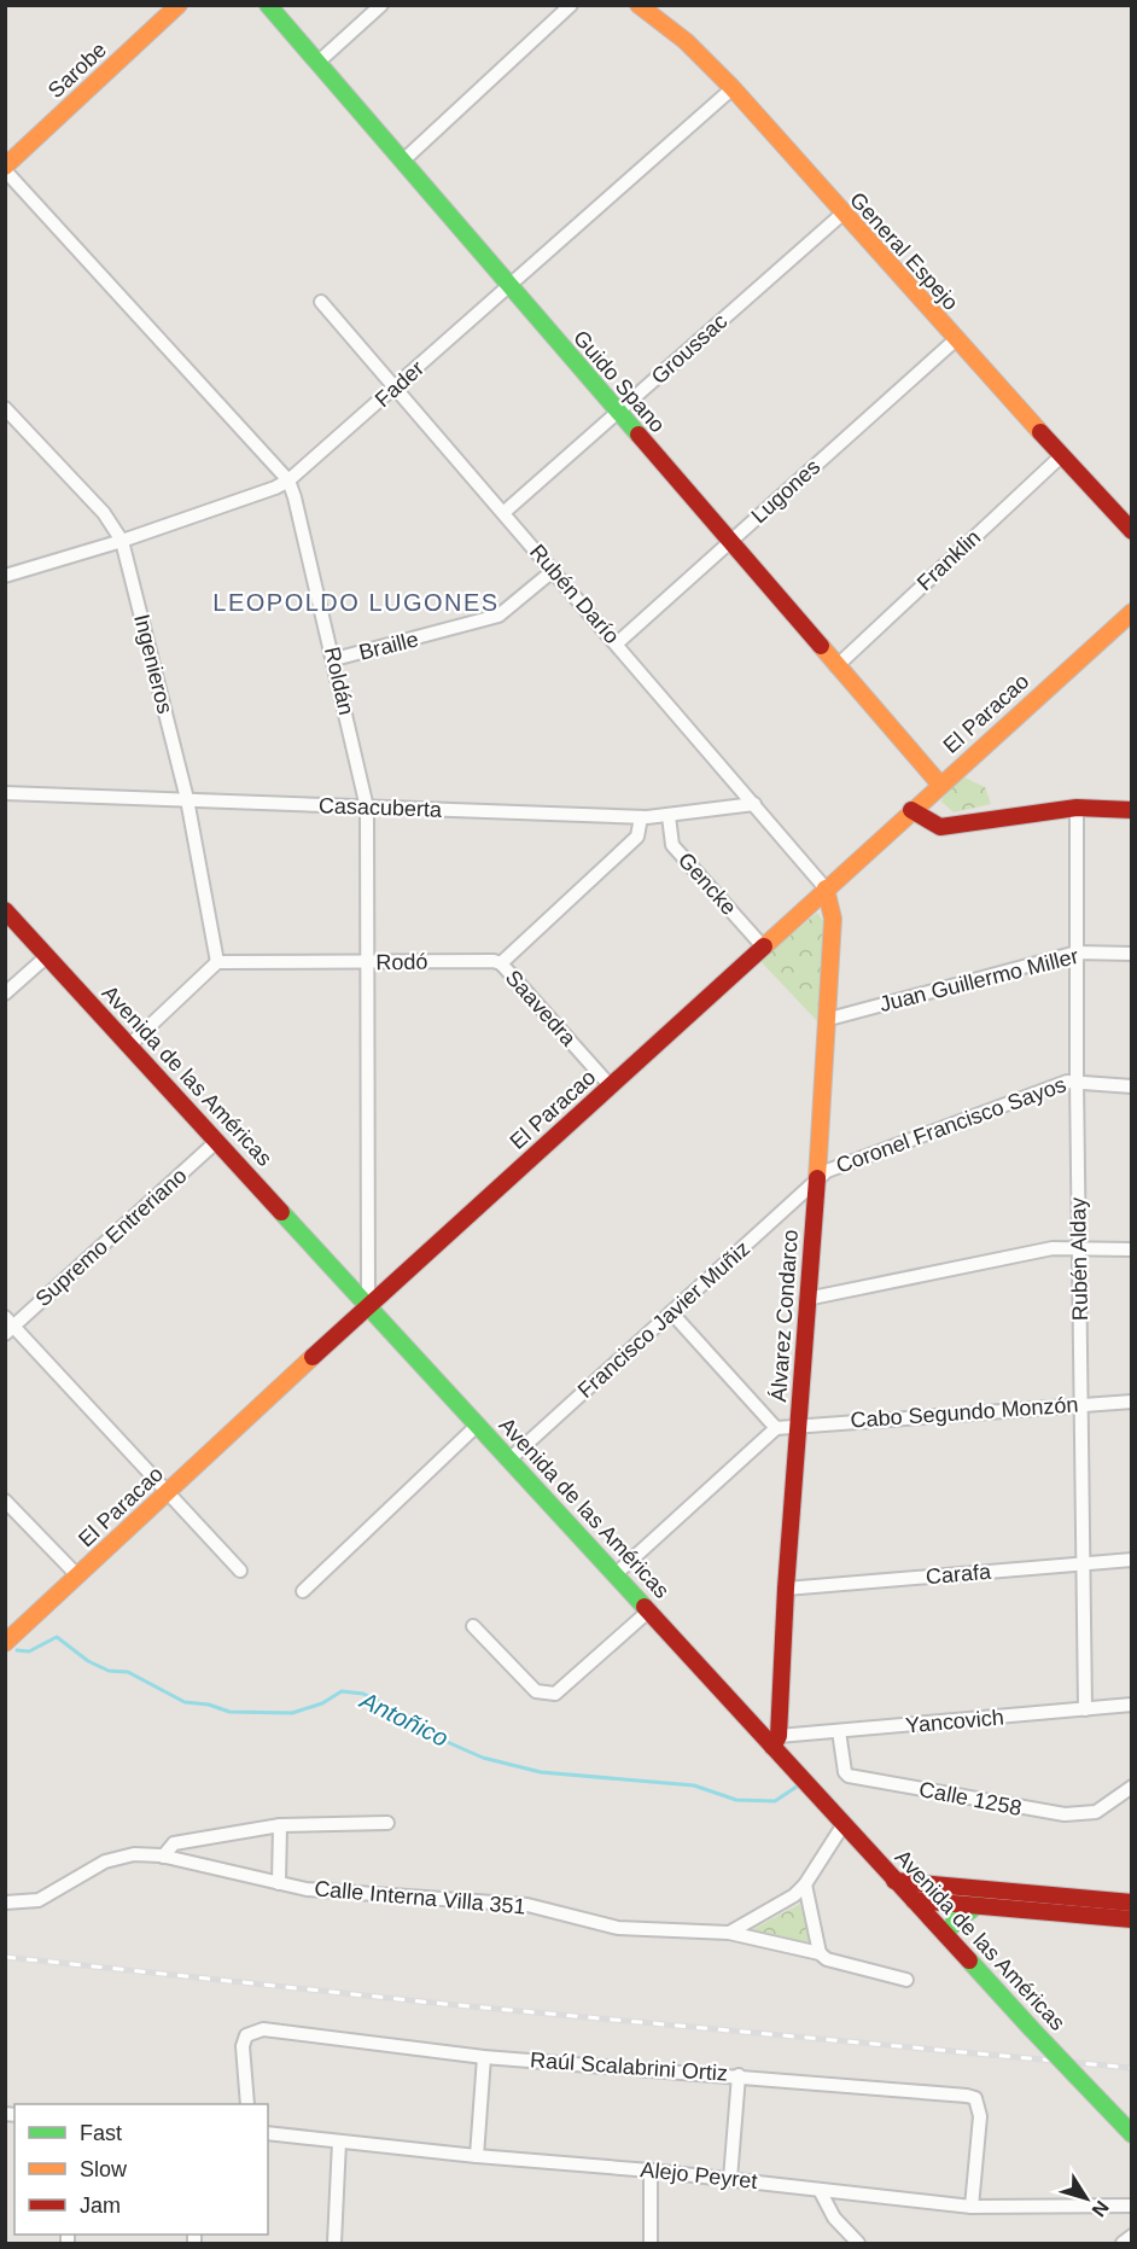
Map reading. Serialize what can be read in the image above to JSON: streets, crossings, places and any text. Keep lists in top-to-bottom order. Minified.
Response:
{"streets":{"main road":["Sarobe","General Espejo","Guido Spano","El Paracao","Avenida de las Américas","Álvarez Condarco"],"street":["Groussac","Fader","Lugones","Franklin","Rubén Darío","Braille","Ingenieros","Roldán","Casacuberta","Gencke","Rodó","Juan Guillermo Miller","Saavedra","Coronel Francisco Sayos","Supremo Entreriano","Rubén Alday","Francisco Javier Muñiz","Cabo Segundo Monzón","Carafa","Yancovich","Calle 1258","Calle Interna Villa 351","Raúl Scalabrini Ortiz","Alejo Peyret"]},"crossings":[["Sarobe","Roldán"],["General Espejo","Groussac"],["General Espejo","Fader"],["General Espejo","Lugones"],["General Espejo","Franklin"],["Groussac","Guido Spano"],["Groussac","Rubén Darío"],["Guido Spano","Fader"],["Guido Spano","Lugones"],["Guido Spano","Franklin"],["Guido Spano","El Paracao"],["Fader","Rubén Darío"],["Fader","Ingenieros"],["Fader","Roldán"],["Lugones","Rubén Darío"],["Rubén Darío","Braille"],["Rubén Darío","El Paracao"],["Rubén Darío","Casacuberta"],["Rubén Darío","Álvarez Condarco"],["Braille","Roldán"],["Ingenieros","Casacuberta"],["Ingenieros","Rodó"],["Roldán","El Paracao"],["Roldán","Casacuberta"],["Roldán","Rodó"],["Roldán","Avenida de las Américas"],["El Paracao","Gencke"],["El Paracao","Saavedra"],["El Paracao","Avenida de las Américas"],["El Paracao","Álvarez Condarco"],["Casacuberta","Gencke"],["Rodó","Saavedra"],["Juan Guillermo Miller","Rubén Alday"],["Juan Guillermo Miller","Álvarez Condarco"],["Avenida de las Américas","Supremo Entreriano"],["Avenida de las Américas","Álvarez Condarco"],["Avenida de las Américas","Francisco Javier Muñiz"],["Avenida de las Américas","Yancovich"],["Coronel Francisco Sayos","Rubén Alday"],["Coronel Francisco Sayos","Álvarez Condarco"],["Coronel Francisco Sayos","Francisco Javier Muñiz"],["Rubén Alday","Cabo Segundo Monzón"],["Rubén Alday","Carafa"],["Rubén Alday","Yancovich"],["Álvarez Condarco","Francisco Javier Muñiz"],["Álvarez Condarco","Cabo Segundo Monzón"],["Álvarez Condarco","Carafa"],["Álvarez Condarco","Yancovich"],["Yancovich","Calle 1258"],["Raúl Scalabrini Ortiz","Alejo Peyret"]],"districts":["LEOPOLDO LUGONES"],"water":["Antoñico"],"legend":["Fast","Slow","Jam"],"north":"bottom right"}
